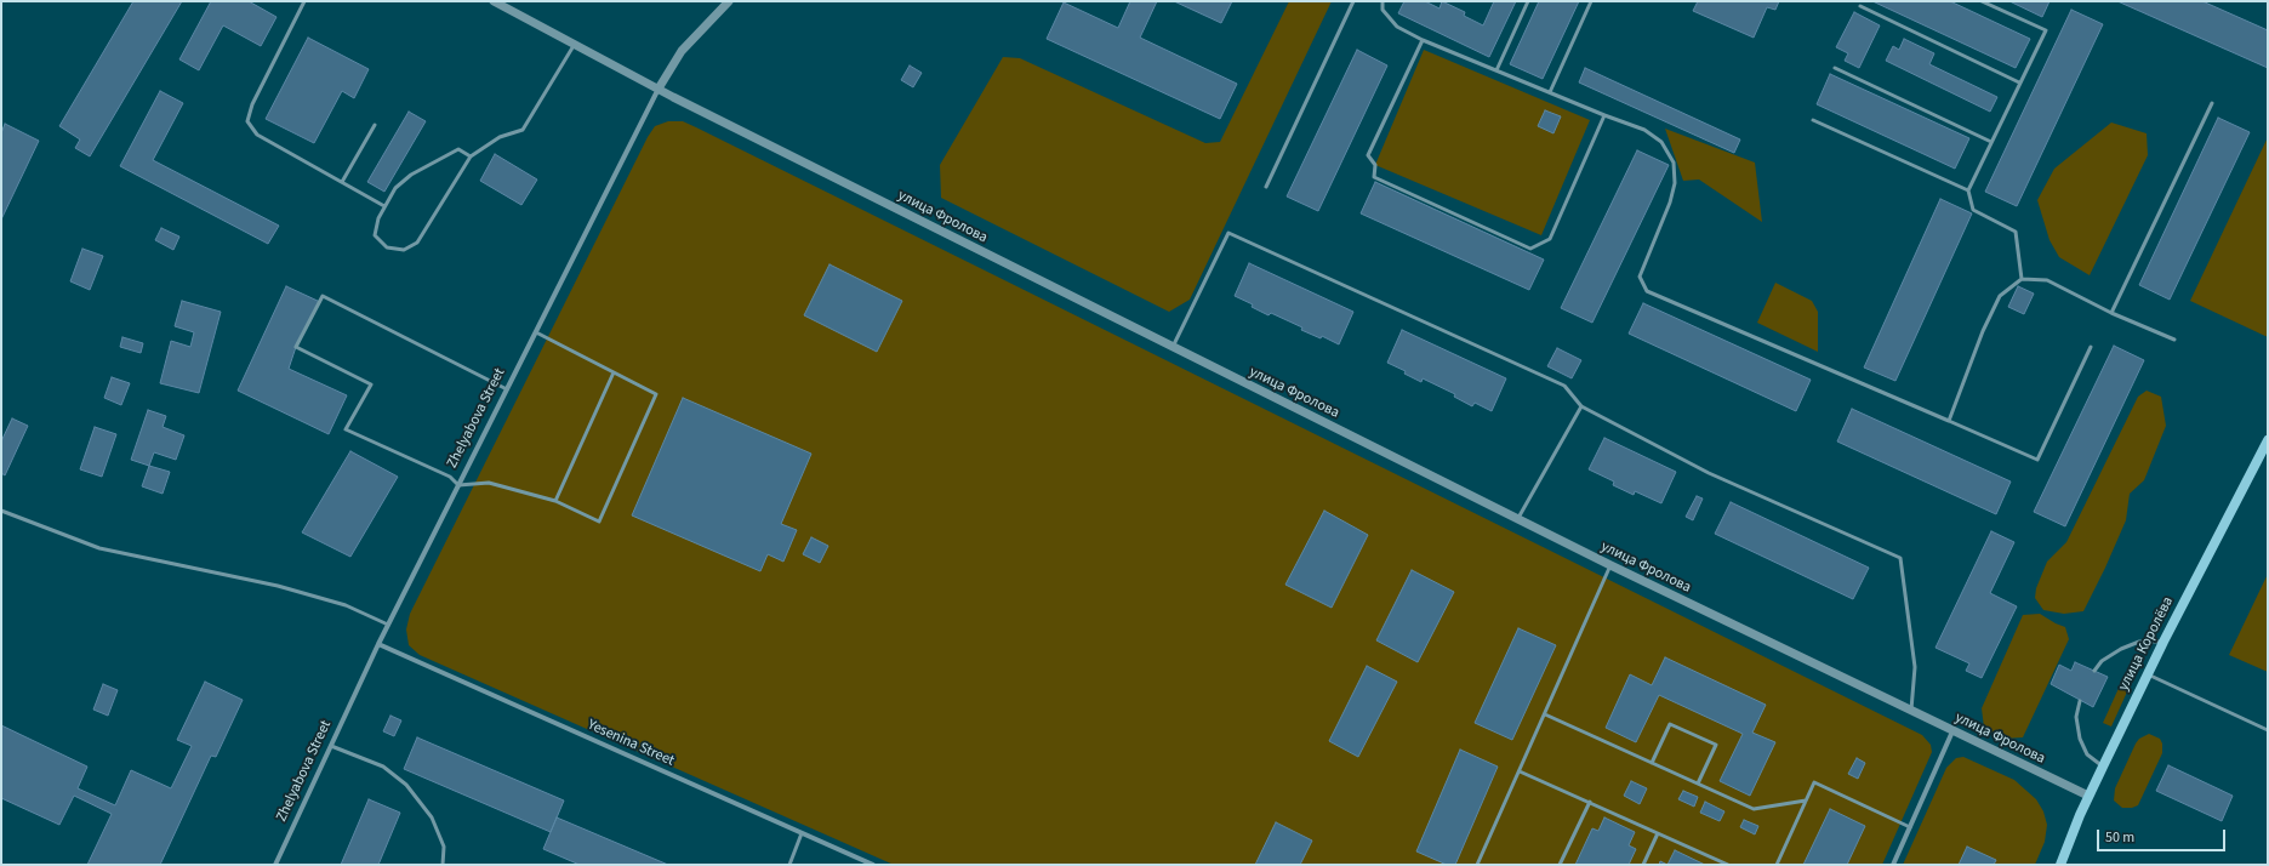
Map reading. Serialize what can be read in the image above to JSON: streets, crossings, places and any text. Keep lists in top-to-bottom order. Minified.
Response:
{"streets":{"main road":["улица Королёва"],"street":["улица Фролова","Zhelyabova Street","Yesenina Street"]},"crossings":[["улица Фролова","Zhelyabova Street"],["улица Фролова","улица Королёва"],["Zhelyabova Street","Yesenina Street"]],"scale_bar":"50 m"}
